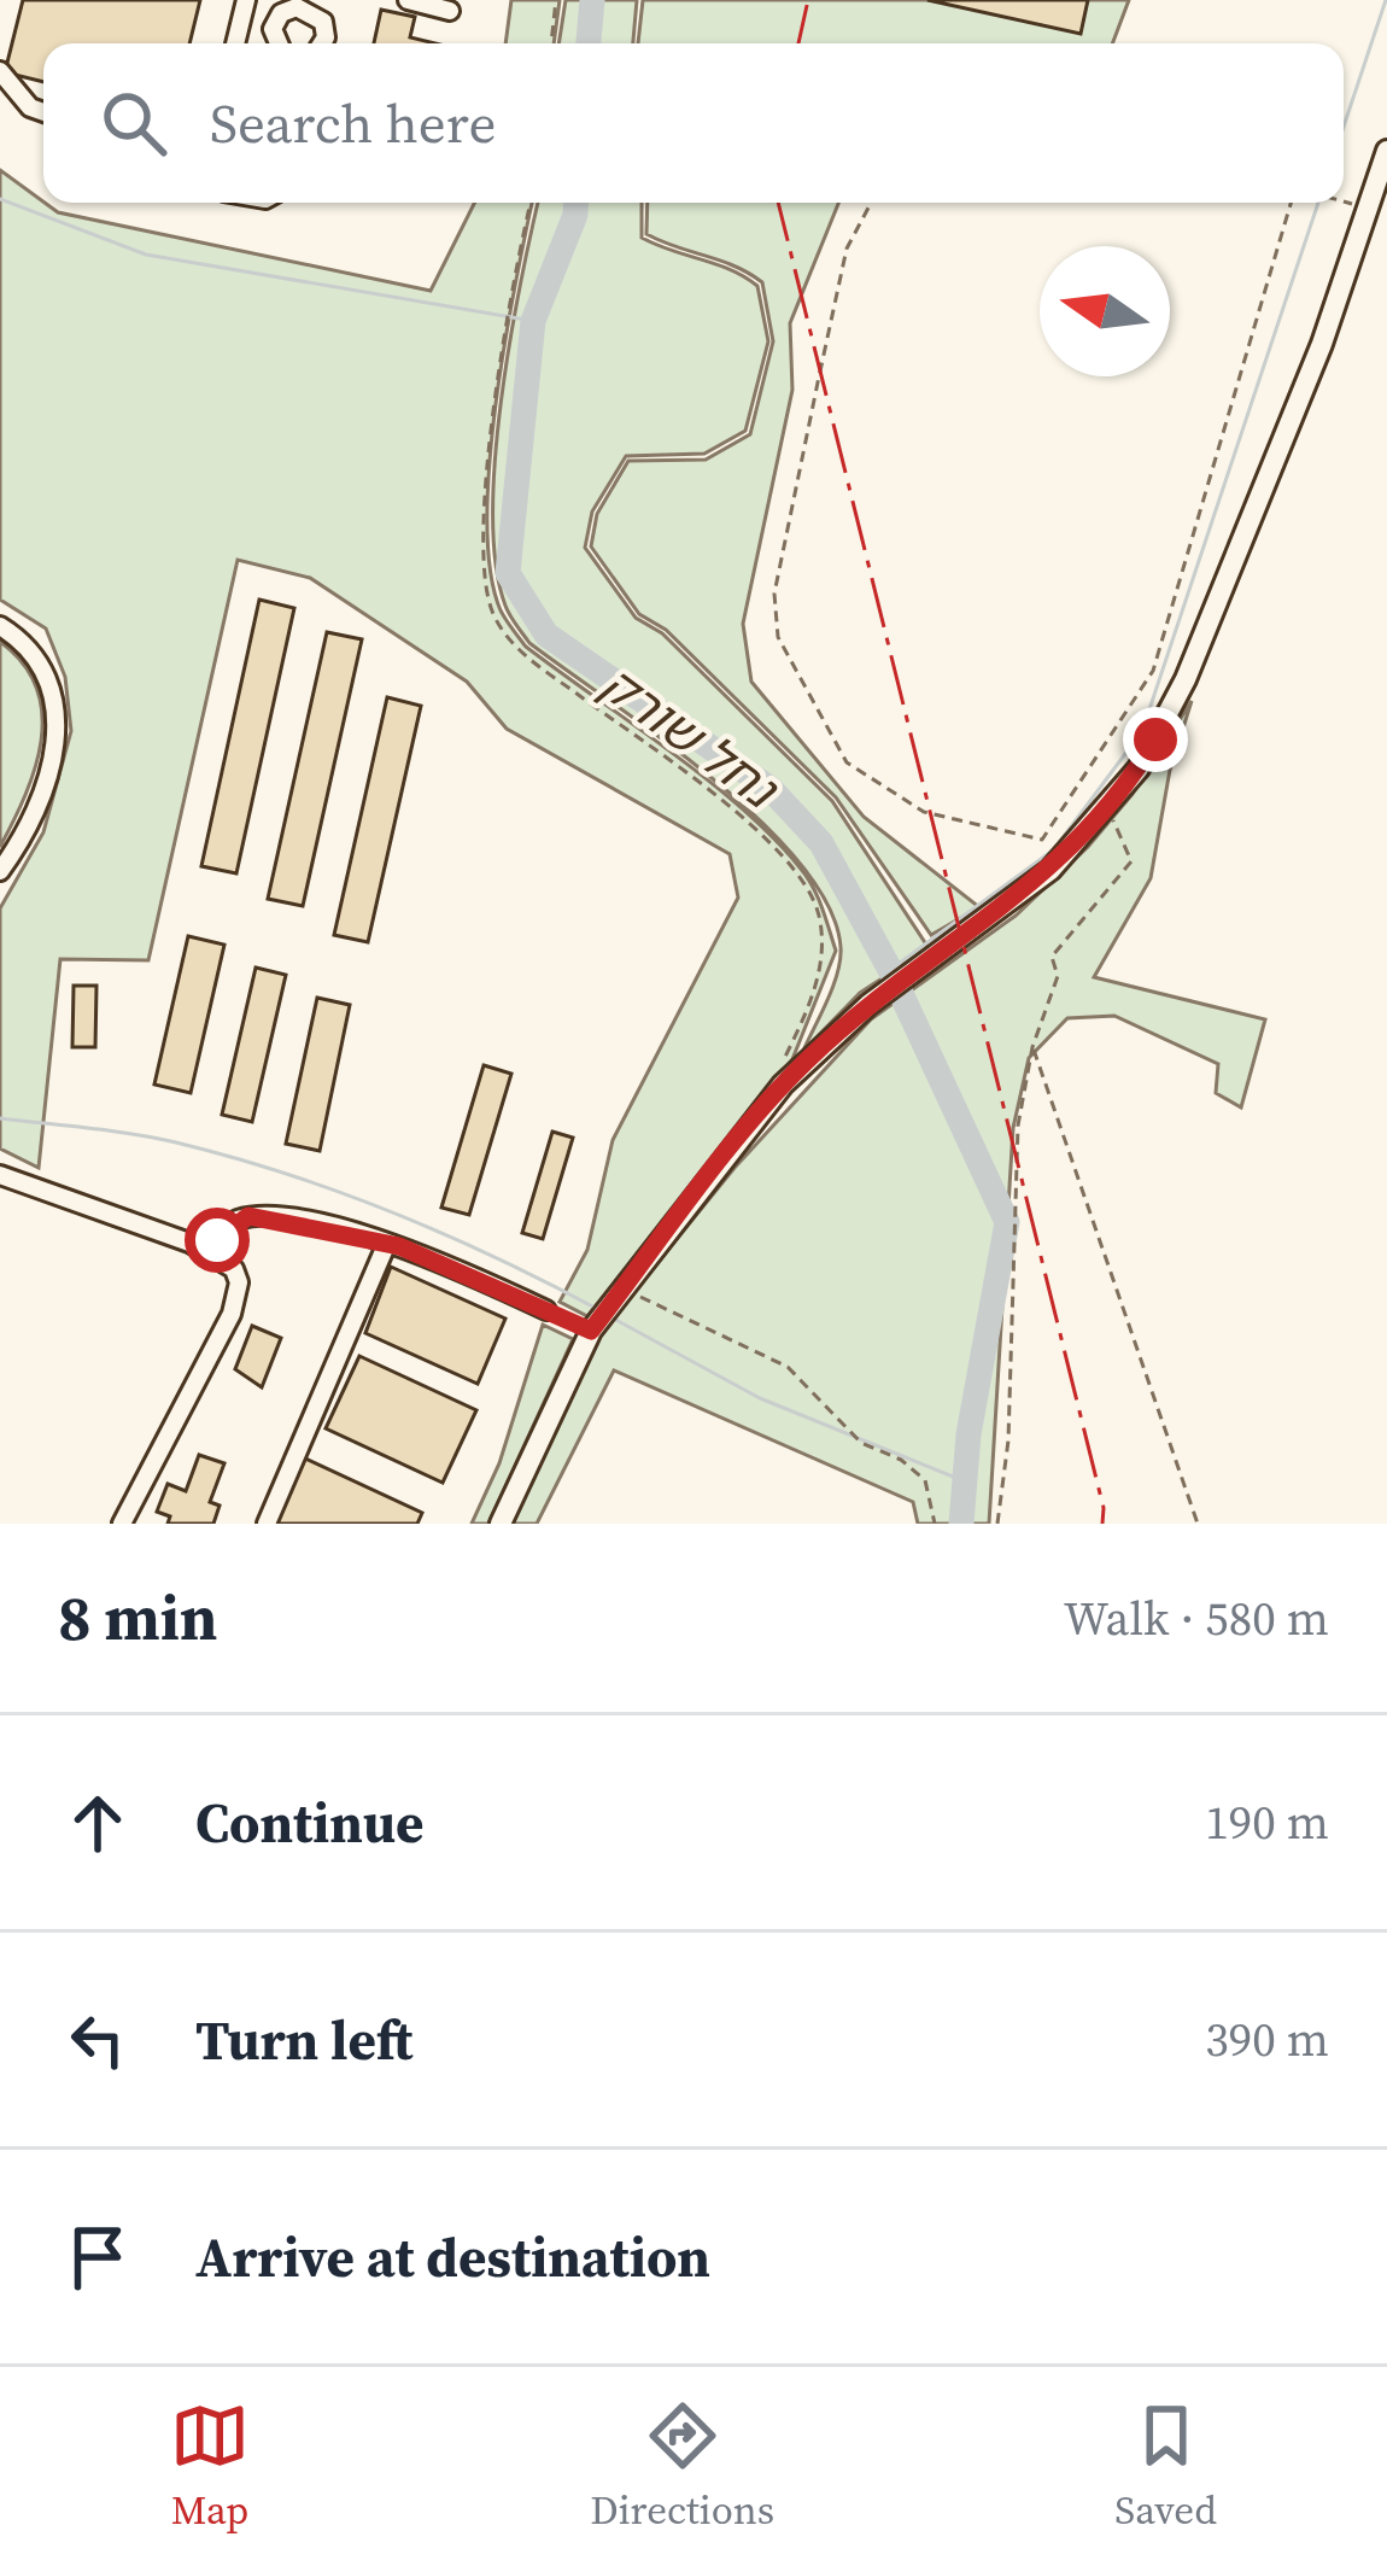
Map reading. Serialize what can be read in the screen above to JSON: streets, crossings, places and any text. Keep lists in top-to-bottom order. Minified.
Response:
{"water":["נחל שורק"],"north":"left","page":{"search":"Search here","heading":["8 min","Walk · 580 m"],"list":[["Continue","190 m"],["Turn left","390 m"],"Arrive at destination"],"nav":["Map","Directions","Saved"]}}
